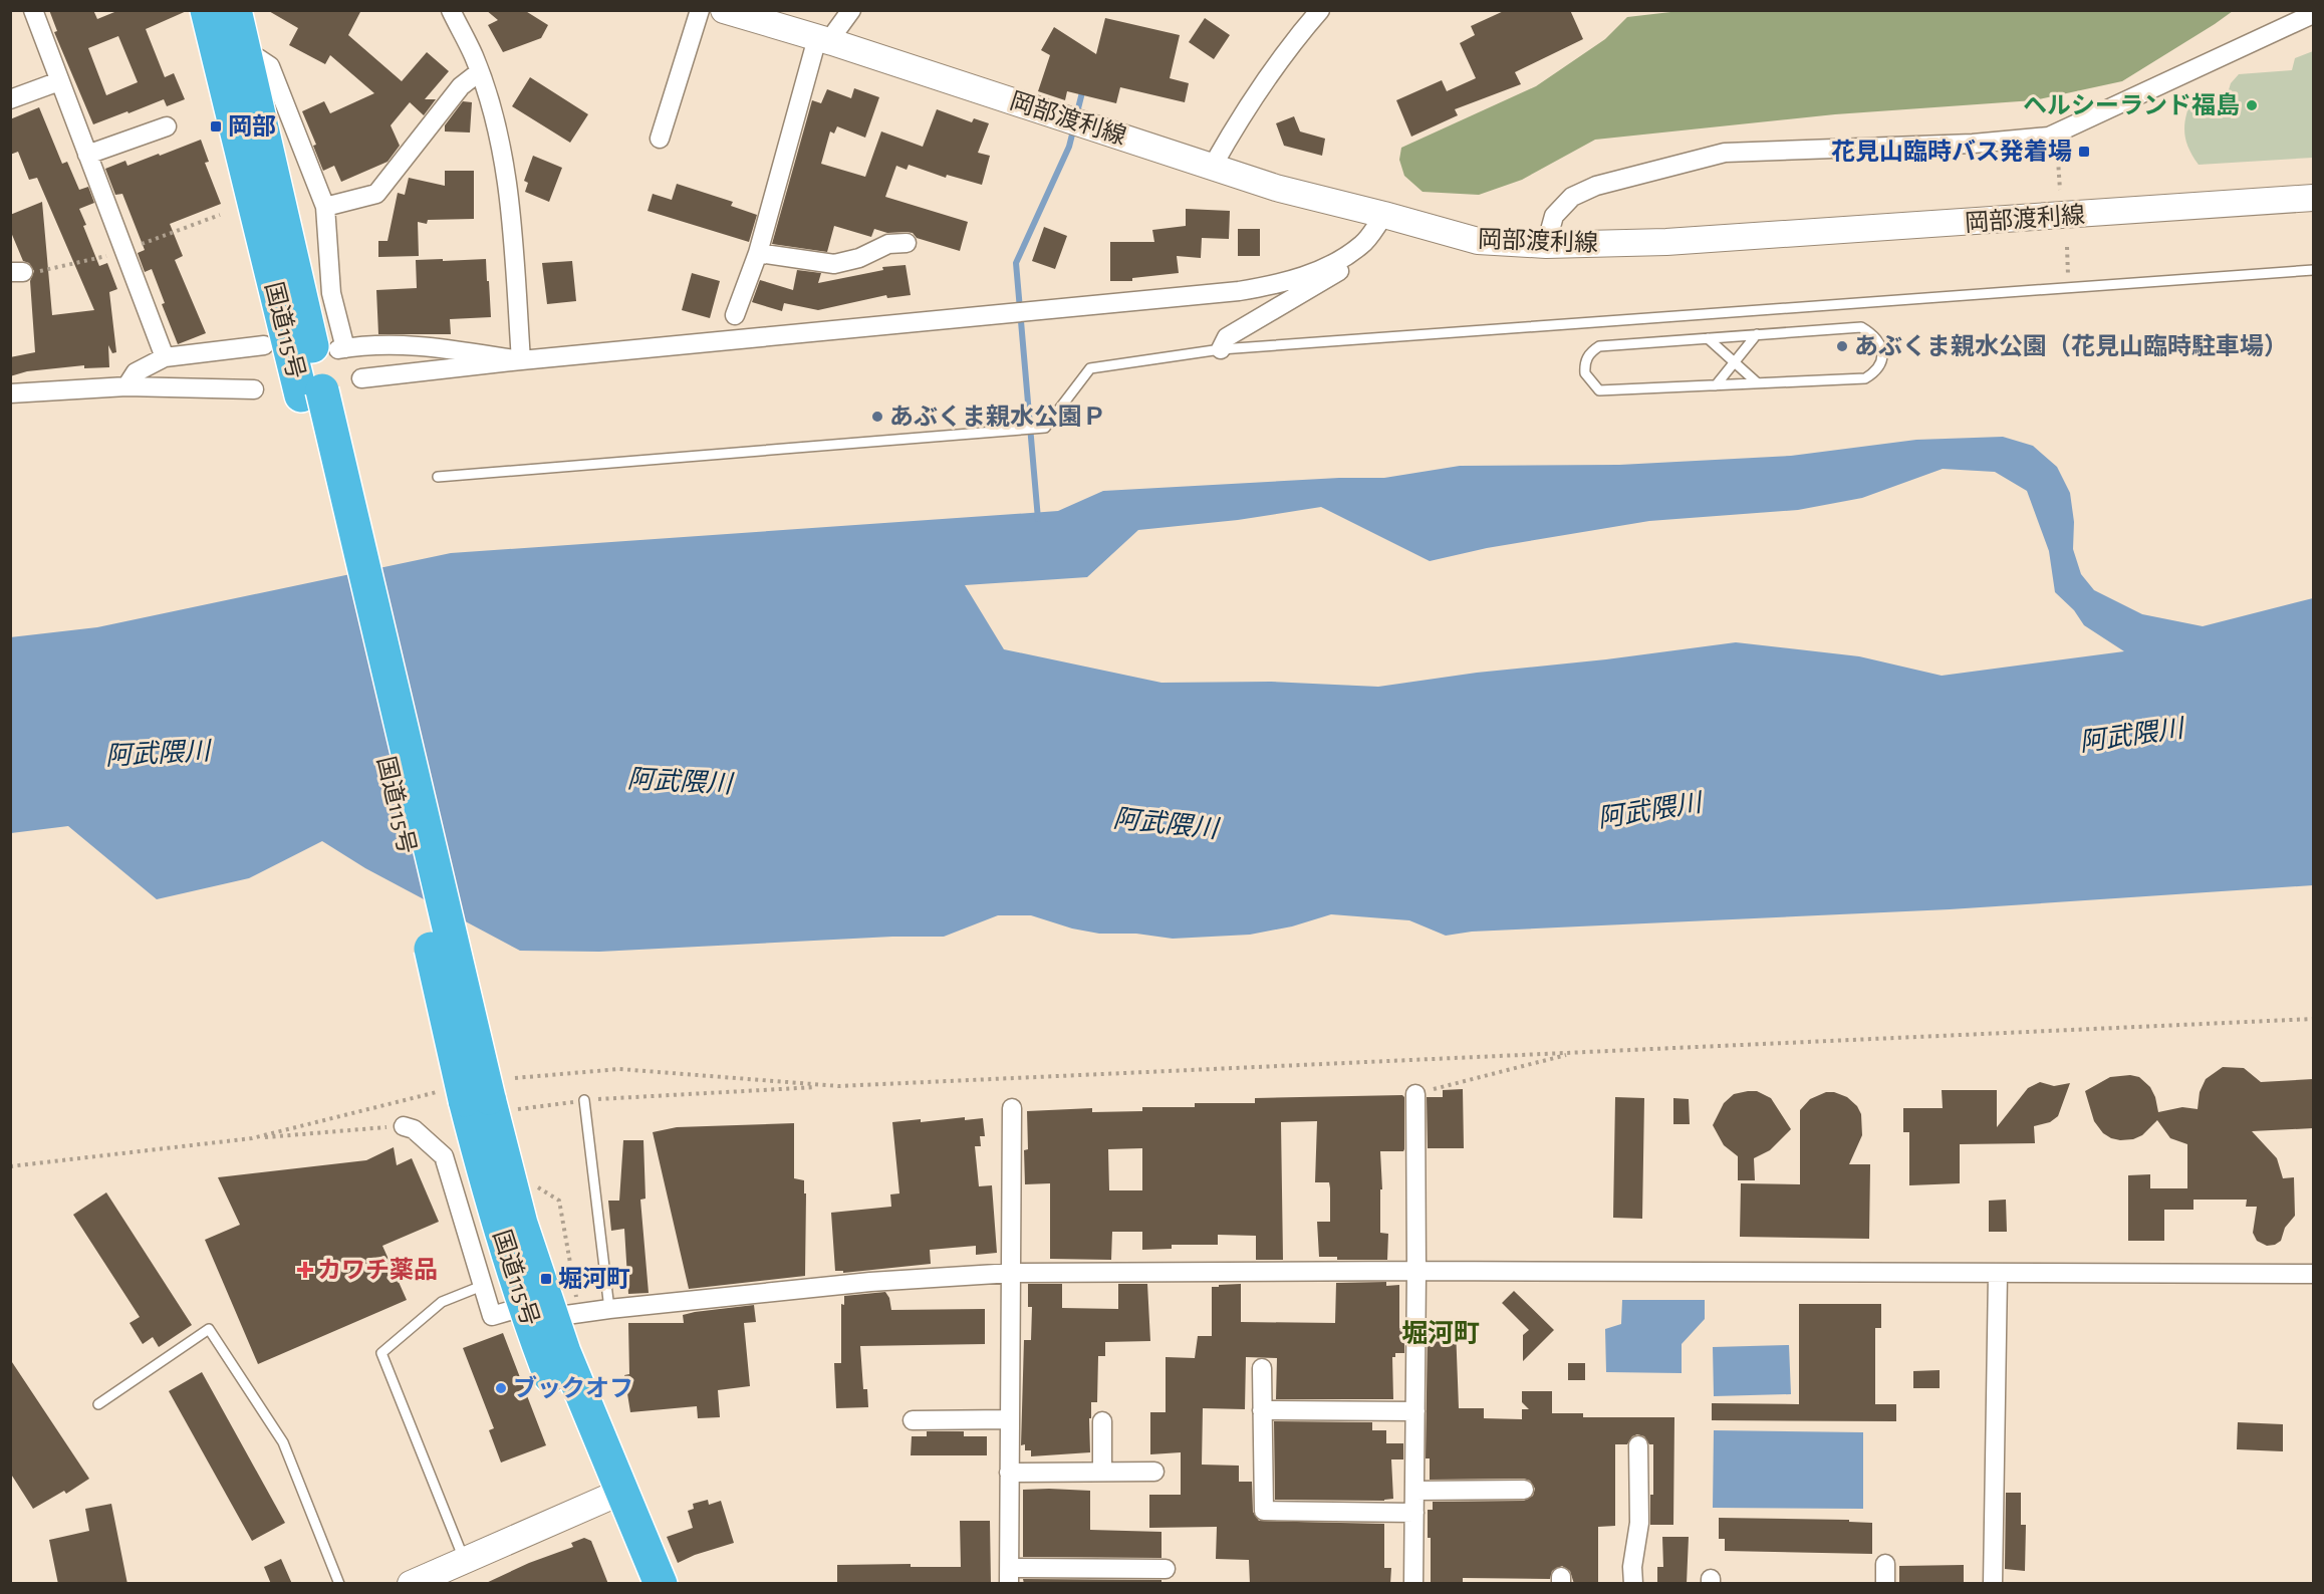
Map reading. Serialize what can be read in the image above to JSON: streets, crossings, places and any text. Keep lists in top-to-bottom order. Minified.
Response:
{"streets":{"highway":["国道115号"],"main road":["岡部渡利線"]},"districts":["堀河町"],"water":["阿武隈川"],"places":{"other":["ヘルシーランド福島","あぶくま親水公園（花見山臨時駐車場）","あぶくま親水公園Ｐ","ブックオフ"],"transit":["岡部","花見山臨時バス発着場","堀河町"],"health":["カワチ薬品"]}}
